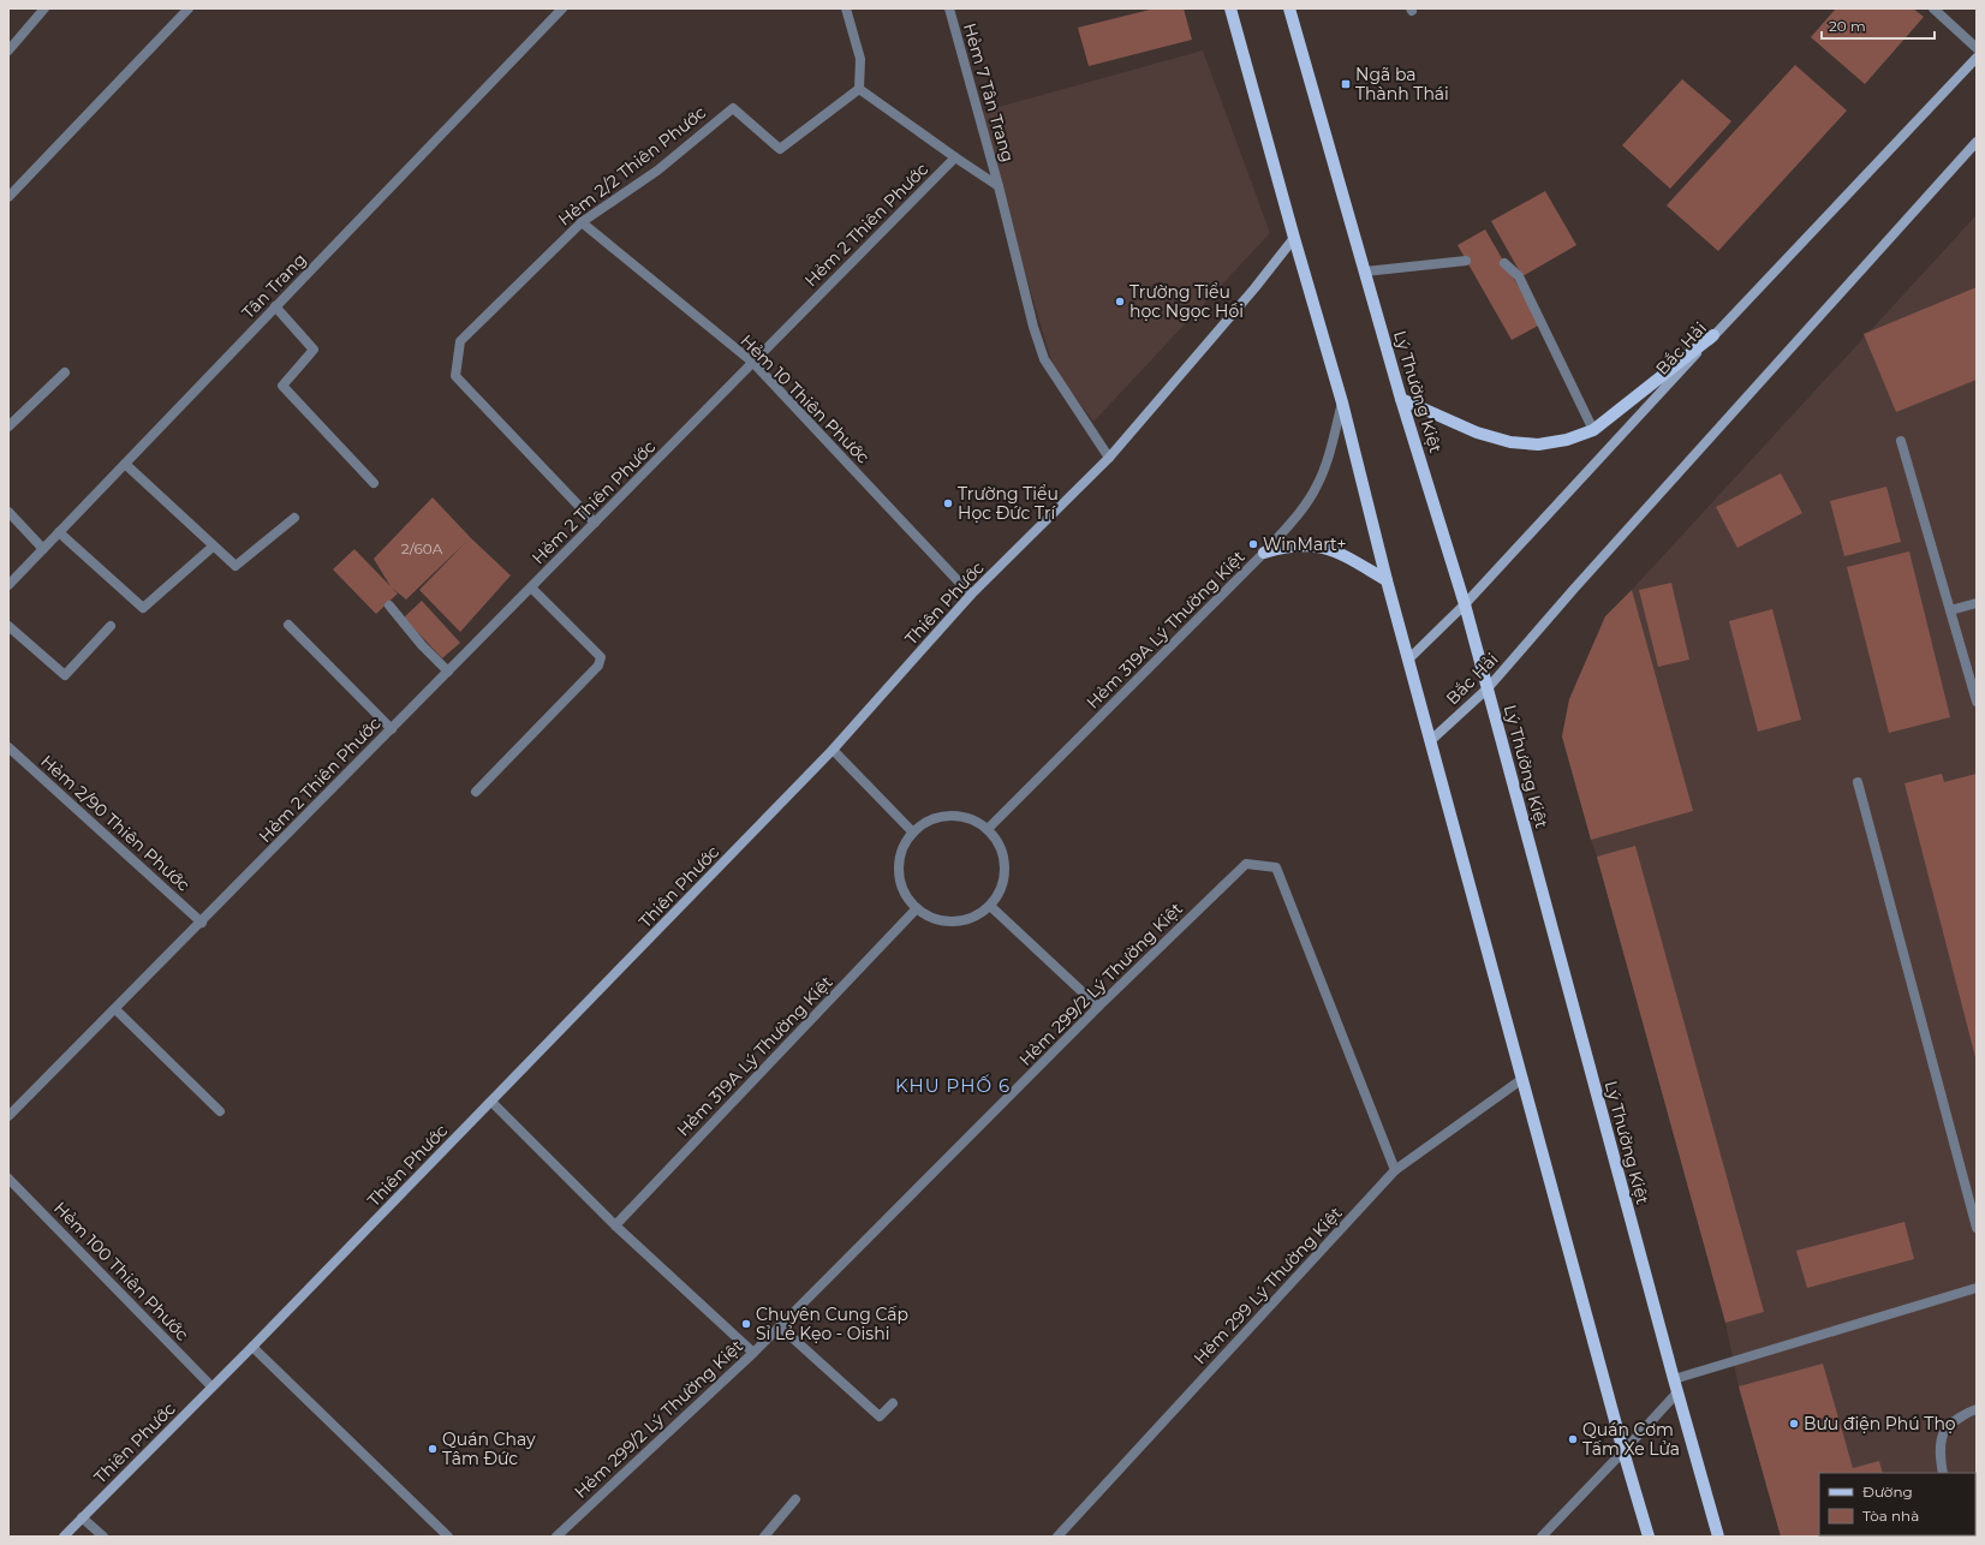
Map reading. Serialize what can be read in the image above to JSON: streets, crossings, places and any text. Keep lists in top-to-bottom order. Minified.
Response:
{"streets":{"main road":["Lý Thường Kiệt"],"street":["Hẻm 7 Tân Trang","Hẻm 2/2 Thiên Phước","Hẻm 2 Thiên Phước","Tân Trang","Bắc Hải","Hẻm 10 Thiên Phước","Thiên Phước","Hẻm 319A Lý Thường Kiệt","Hẻm 2/90 Thiên Phước","Hẻm 299/2 Lý Thường Kiệt","Hẻm 100 Thiên Phước","Hẻm 299 Lý Thường Kiệt"]},"crossings":[["Hẻm 2/2 Thiên Phước","Hẻm 2 Thiên Phước"],["Hẻm 2/2 Thiên Phước","Hẻm 10 Thiên Phước"],["Hẻm 2 Thiên Phước","Hẻm 10 Thiên Phước"],["Hẻm 2 Thiên Phước","Hẻm 2/90 Thiên Phước"],["Bắc Hải","Lý Thường Kiệt"],["Hẻm 10 Thiên Phước","Thiên Phước"],["Thiên Phước","Hẻm 100 Thiên Phước"],["Hẻm 299/2 Lý Thường Kiệt","Hẻm 299 Lý Thường Kiệt"]],"districts":["KHU PHỐ 6"],"places":{"transit":["Ngã ba Thành Thái"],"other":["Trường Tiểu học Ngọc Hồi","Trường Tiểu Học Đức Trí","WinMart+","Chuyên Cung Cấp Sỉ Lẻ Kẹo - Oishi","Bưu điện Phú Thọ","Quán Cơm Tấm Xe Lửa","Quán Chay Tâm Đức"]},"house_numbers":["2/60A"],"legend":["Đường","Tòa nhà"],"scale_bar":"20 m"}
